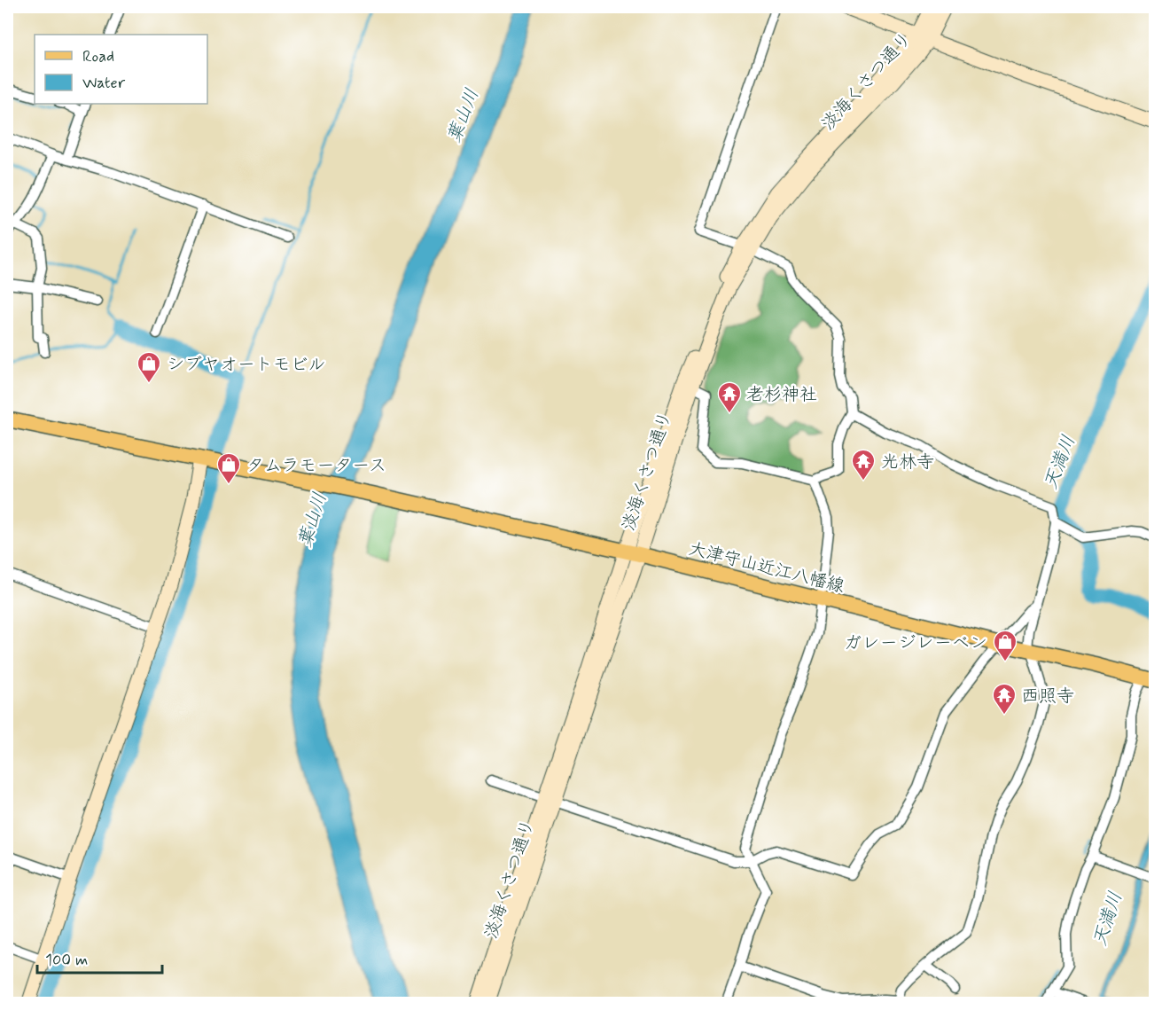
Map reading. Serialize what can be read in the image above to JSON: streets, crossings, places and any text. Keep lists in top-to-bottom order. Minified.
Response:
{"streets":{"main road":["大津守山近江八幡線"],"street":["淡海くさつ通り"]},"crossings":[["淡海くさつ通り","大津守山近江八幡線"]],"water":["葉山川","天満川"],"places":{"shop":["シブヤオートモビル","タムラモータース","ガレージレーベン"],"temple":["老杉神社","光林寺","西照寺"]},"legend":["Road","Water"],"scale_bar":"100 m"}
